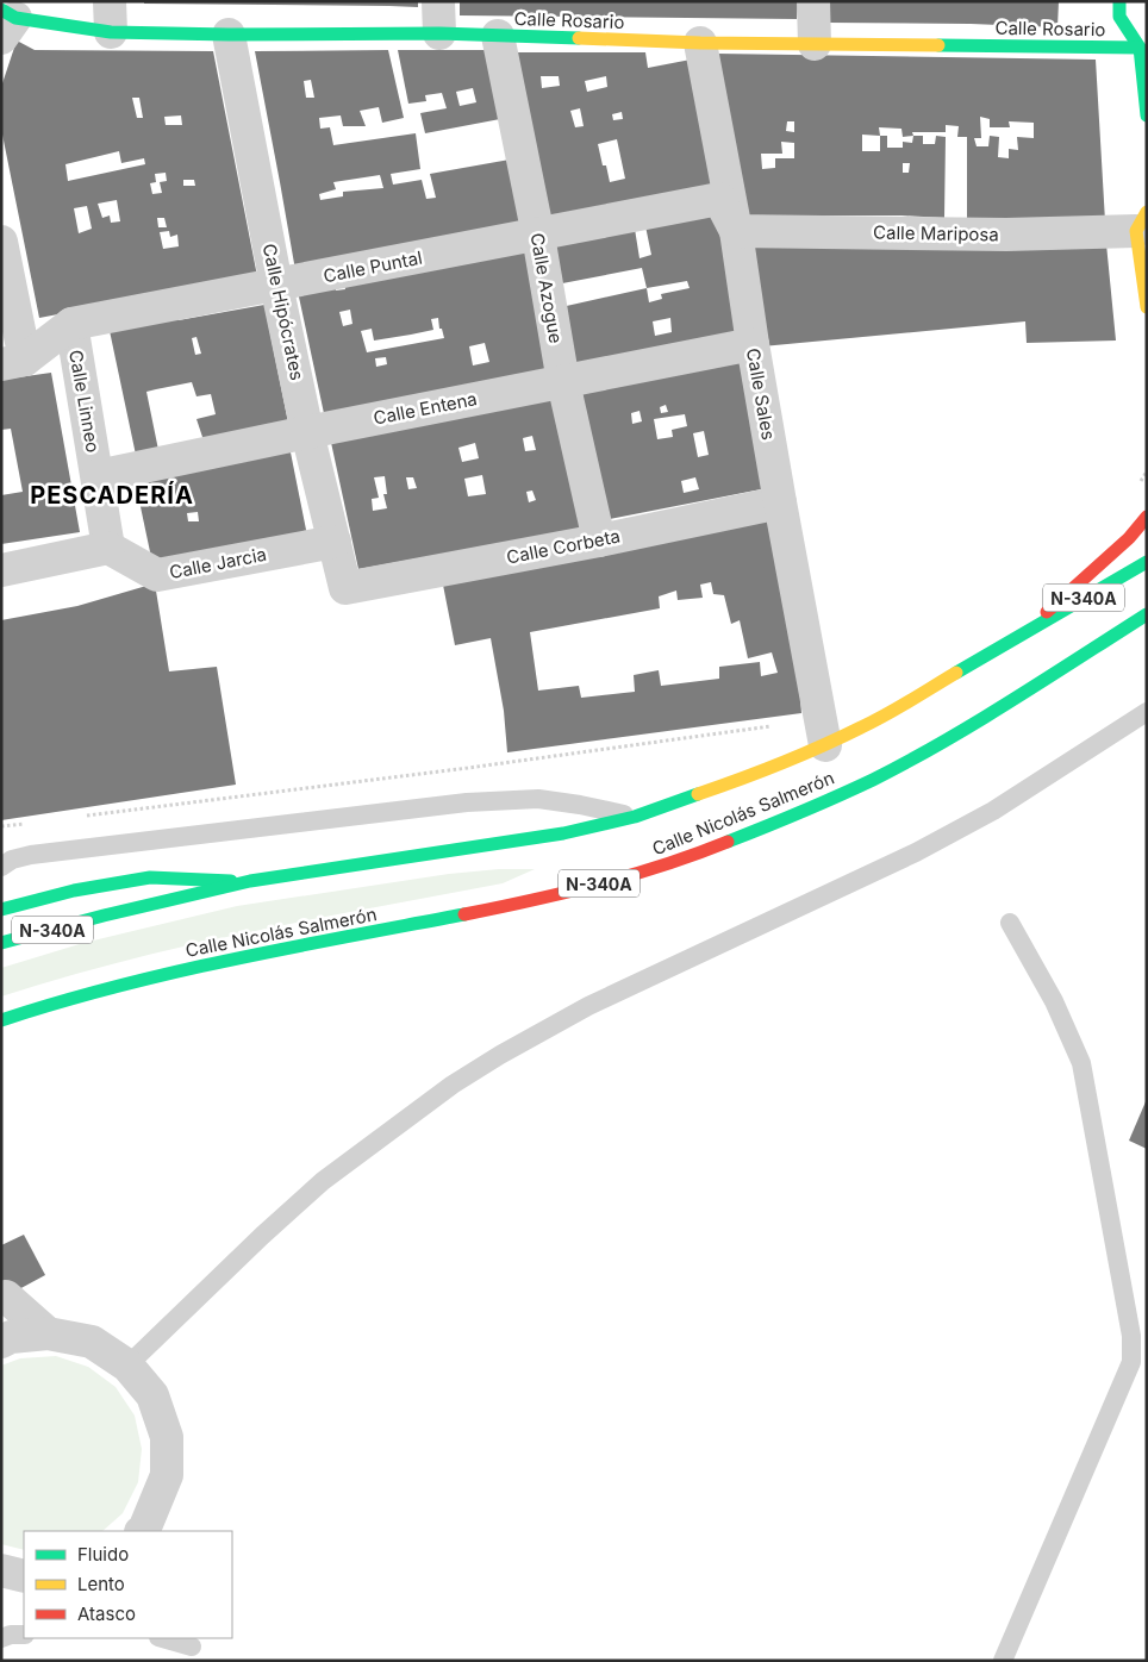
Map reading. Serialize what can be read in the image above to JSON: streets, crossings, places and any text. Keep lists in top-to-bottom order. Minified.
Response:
{"streets":{"main road":["Calle Rosario","N-340A","Calle Nicolás Salmerón"],"street":["Calle Mariposa","Calle Puntal","Calle Azogue","Calle Hipócrates","Calle Sales","Calle Linneo","Calle Entena","Calle Corbeta","Calle Jarcia"]},"crossings":[["Calle Rosario","Calle Azogue"],["Calle Rosario","Calle Hipócrates"],["Calle Rosario","Calle Sales"],["Calle Mariposa","Calle Puntal"],["Calle Mariposa","Calle Sales"],["Calle Puntal","Calle Azogue"],["Calle Puntal","Calle Hipócrates"],["Calle Puntal","Calle Sales"],["Calle Puntal","Calle Linneo"],["Calle Azogue","Calle Entena"],["Calle Azogue","Calle Corbeta"],["Calle Hipócrates","Calle Entena"],["Calle Hipócrates","Calle Corbeta"],["Calle Hipócrates","Calle Jarcia"],["Calle Sales","Calle Entena"],["Calle Sales","Calle Corbeta"],["Calle Sales","Calle Nicolás Salmerón"],["Calle Linneo","Calle Entena"],["Calle Linneo","Calle Jarcia"]],"districts":["PESCADERÍA"],"legend":["Fluido","Lento","Atasco"]}
